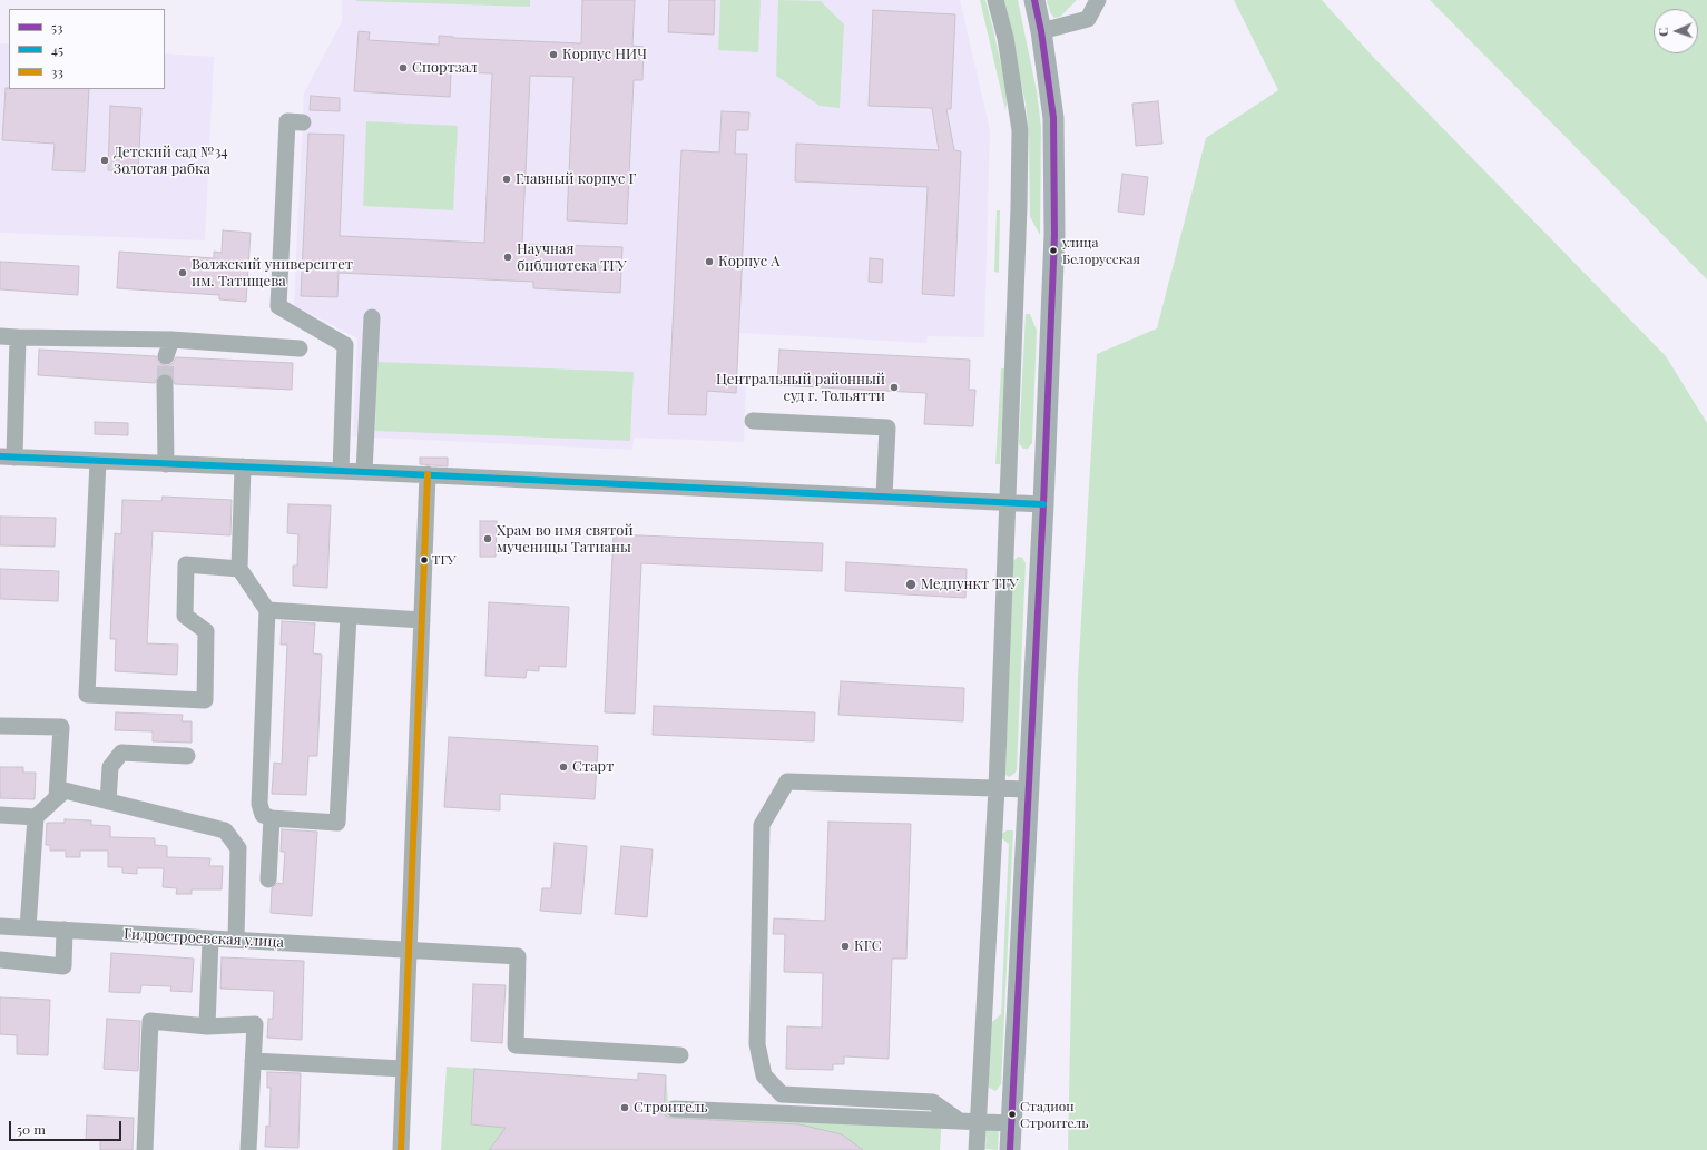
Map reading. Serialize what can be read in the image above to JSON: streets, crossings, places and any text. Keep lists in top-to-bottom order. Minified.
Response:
{"streets":{"street":["Гидростроевская улица"]},"places":["Корпус НИЧ","Спортзал","Детский сад №34 Золотая рабка","Главный корпус Г","улица Белорусская","Научная библиотека ТГУ","Корпус А","Волжский университет им. Татищева","Центральный районный суд г. Тольятти","Храм во имя святой мученицы Татианы","ТГУ","Медпункт ТГУ","Старт","КГС","Строитель","Стадион Строитель"],"lines":["transit line 53","transit line 45","transit line 33"],"legend":["53","45","33"],"scale_bar":"50 m","north":"left"}
